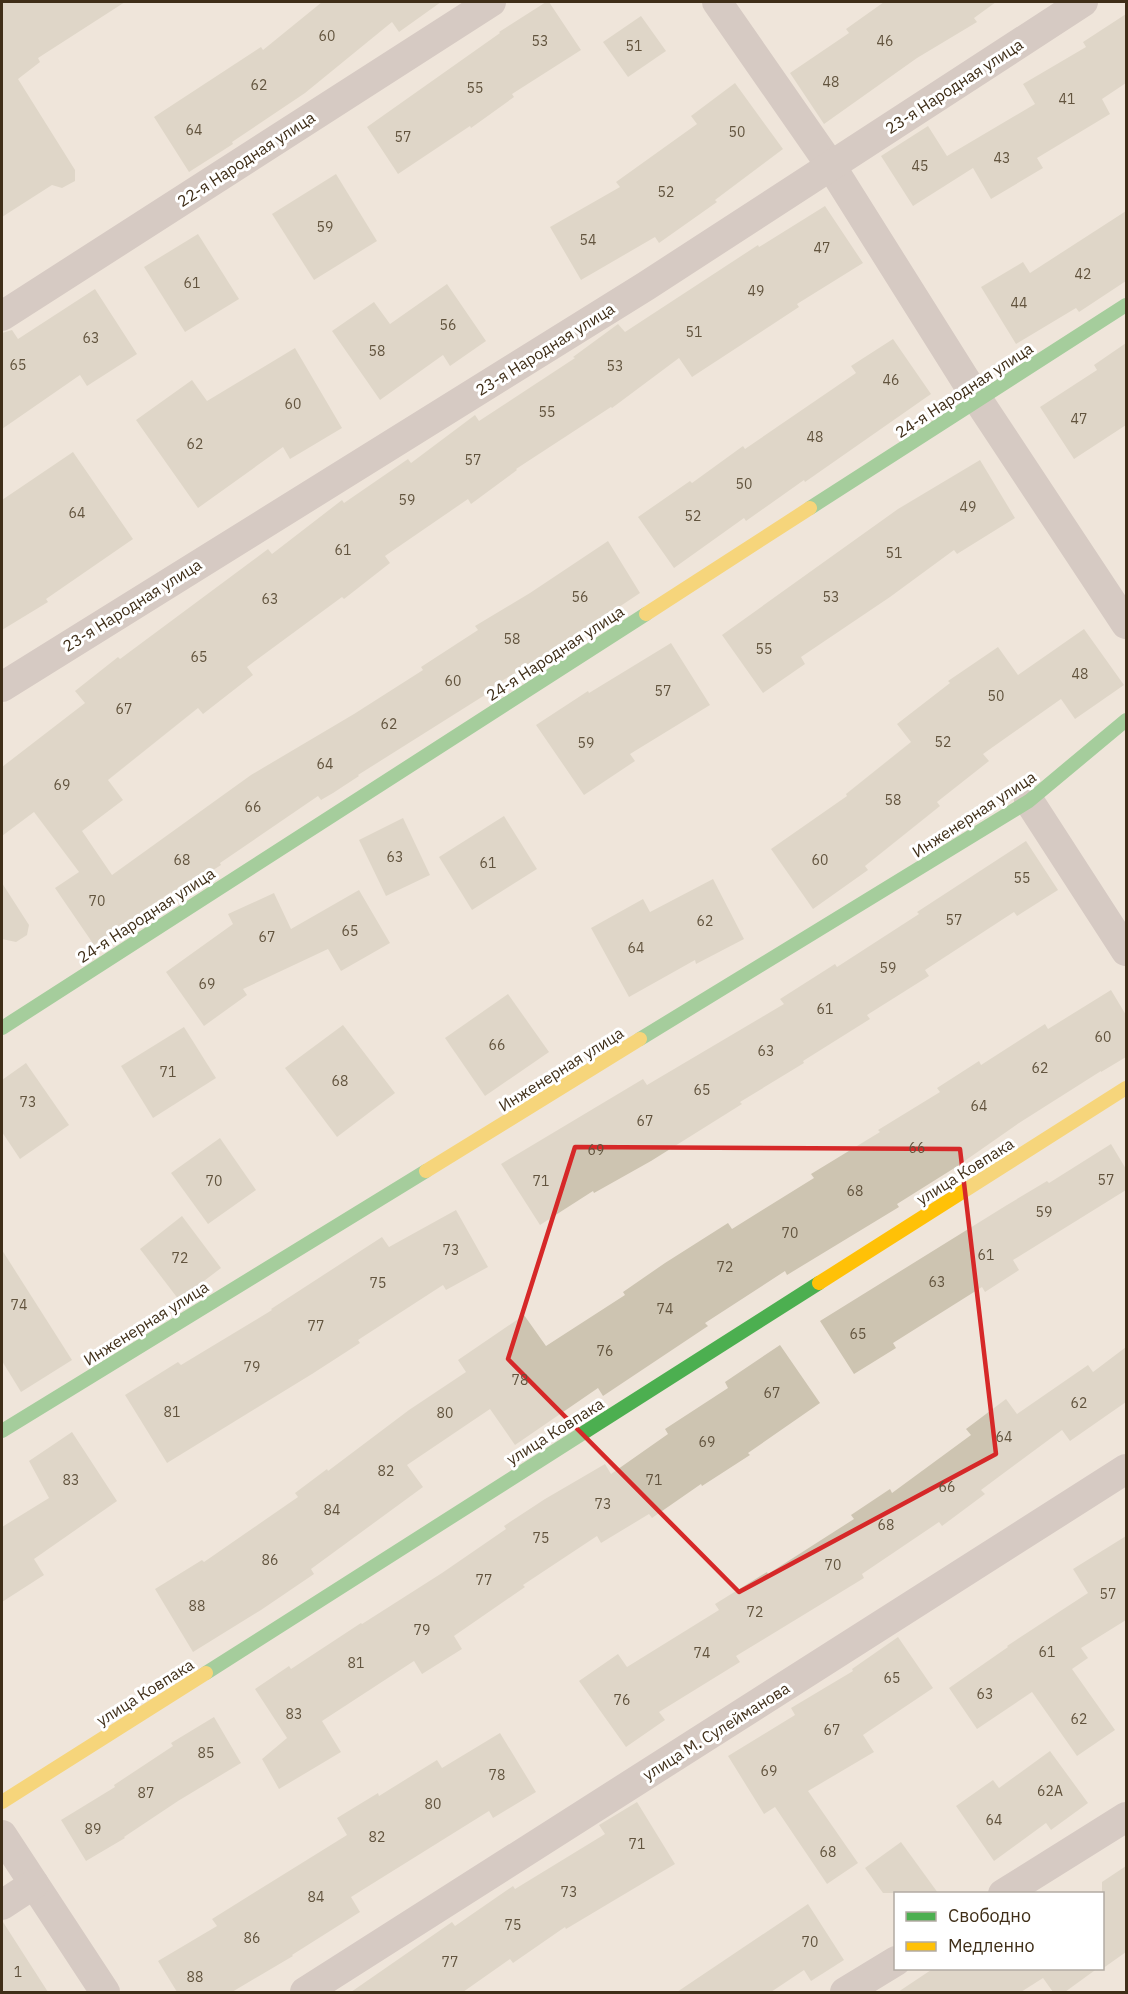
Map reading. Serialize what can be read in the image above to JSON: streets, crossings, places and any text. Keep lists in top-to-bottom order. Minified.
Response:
{"streets":{"street":["23-я Народная улица","22-я Народная улица","24-я Народная улица","Инженерная улица","улица Ковпака","улица М. Сулейманова"]},"house_numbers":["60","53","46","51","48","62","55","41","64","50","57","43","45","52","59","54","47","42","61","49","44","56","51","63","58","65","53","46","60","55","47","48","62","57","50","59","49","64","52","61","51","56","53","63","58","55","65","48","60","57","50","67","62","52","59","64","69","58","66","63","68","60","61","55","70","57","62","65","67","64","59","69","61","60","66","63","62","71","68","65","73","64","67","66","69","57","70","71","68","59","70","73","61","72","72","63","75","74","74","77","65","76","79","78","67","62","81","80","64","69","82","83","71","66","73","84","68","75","86","70","77","57","88","72","79","61","74","81","65","63","76","83","62","67","85","69","78","62А","87","80","64","89","82","71","68","73","84","75","86","70","77","1","88"],"legend":["Свободно","Медленно"]}
